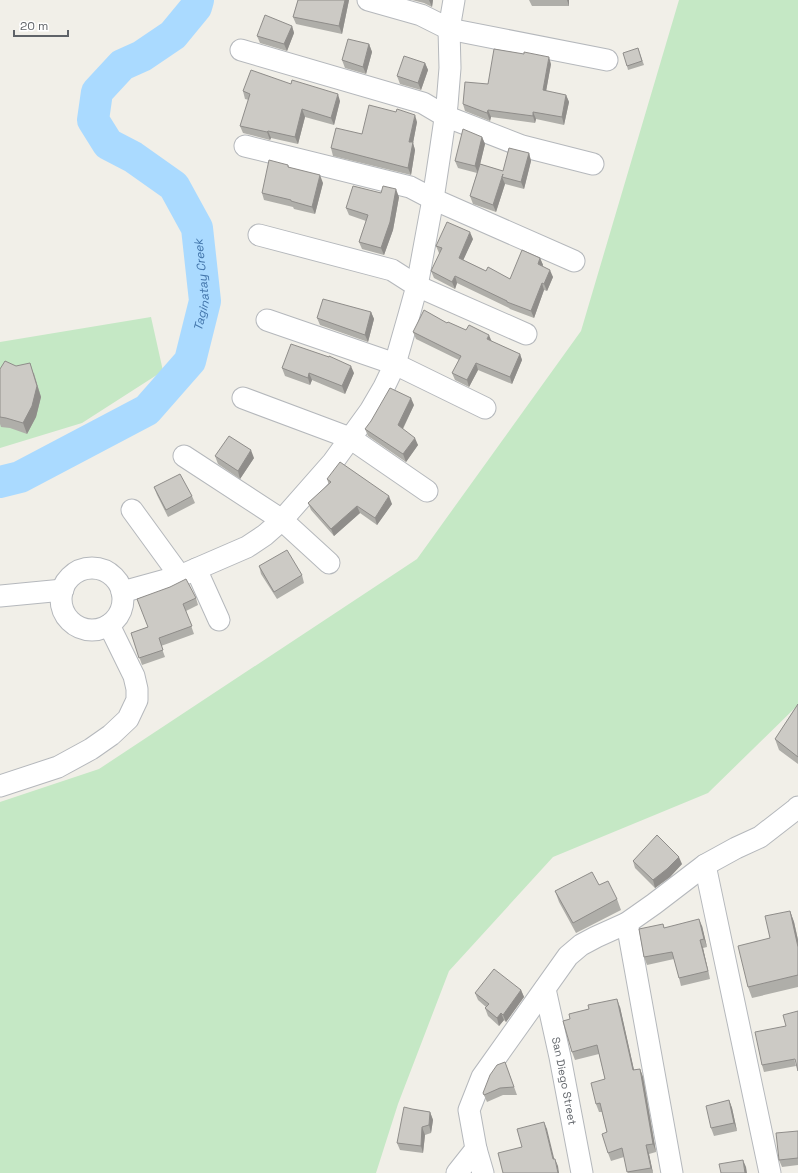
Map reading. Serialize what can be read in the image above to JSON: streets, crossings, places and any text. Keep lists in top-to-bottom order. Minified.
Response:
{"streets":{"street":["San Diego Street"]},"water":["Taginatay Creek"],"scale_bar":"20 m"}
